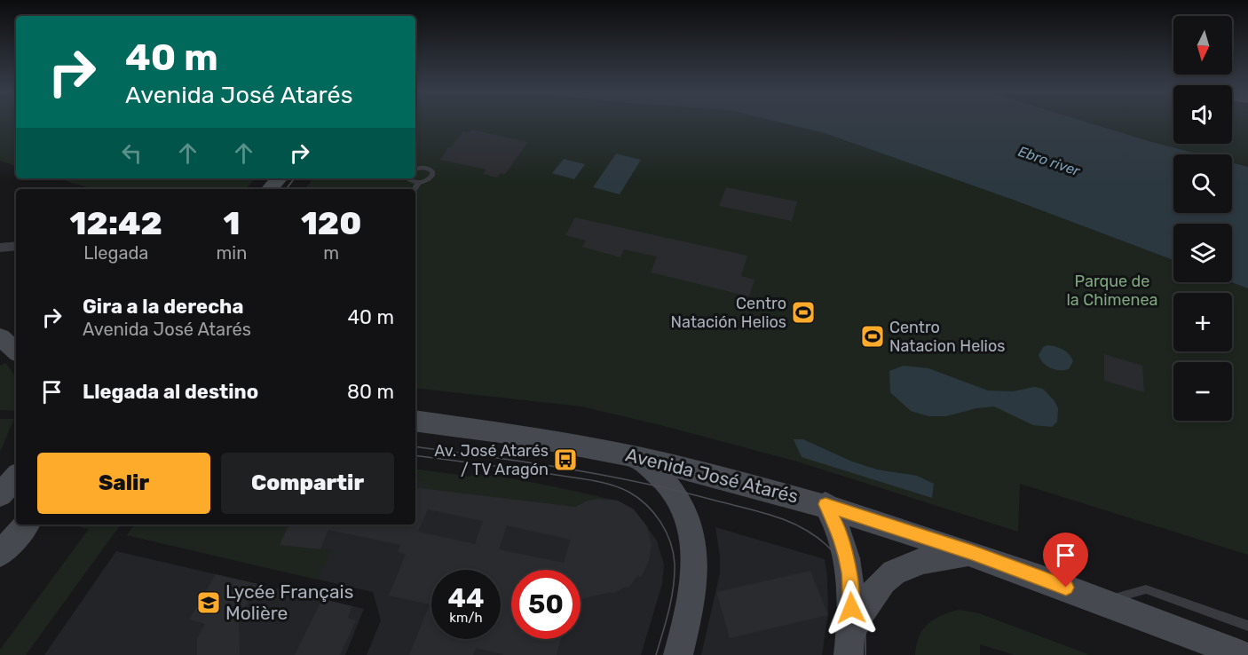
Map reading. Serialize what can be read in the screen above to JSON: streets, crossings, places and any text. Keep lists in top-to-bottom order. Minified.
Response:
{"streets":{"main road":["Avenida José Atarés"]},"water":["Ebro river"],"parks":["Parque de la Chimenea"],"places":{"sports":["Centro Natación Helios","Centro Natacion Helios"],"bus stop":["Av. José Atarés / TV Aragón"],"school or university":["Lycée Français Molière"]},"north":"bottom","page":{"map_buttons":["+","−"],"turn":["40 m","Avenida José Atarés"],"eta":["12:42","Llegada","1","min","120","m"],"list":[{"name":"Gira a la derecha","note":"Avenida José Atarés","value":"40 m"},{"name":"Llegada al destino","value":"80 m"}],"buttons":["Salir","Compartir"],"speed":"44 km/h","limit":"50"}}
